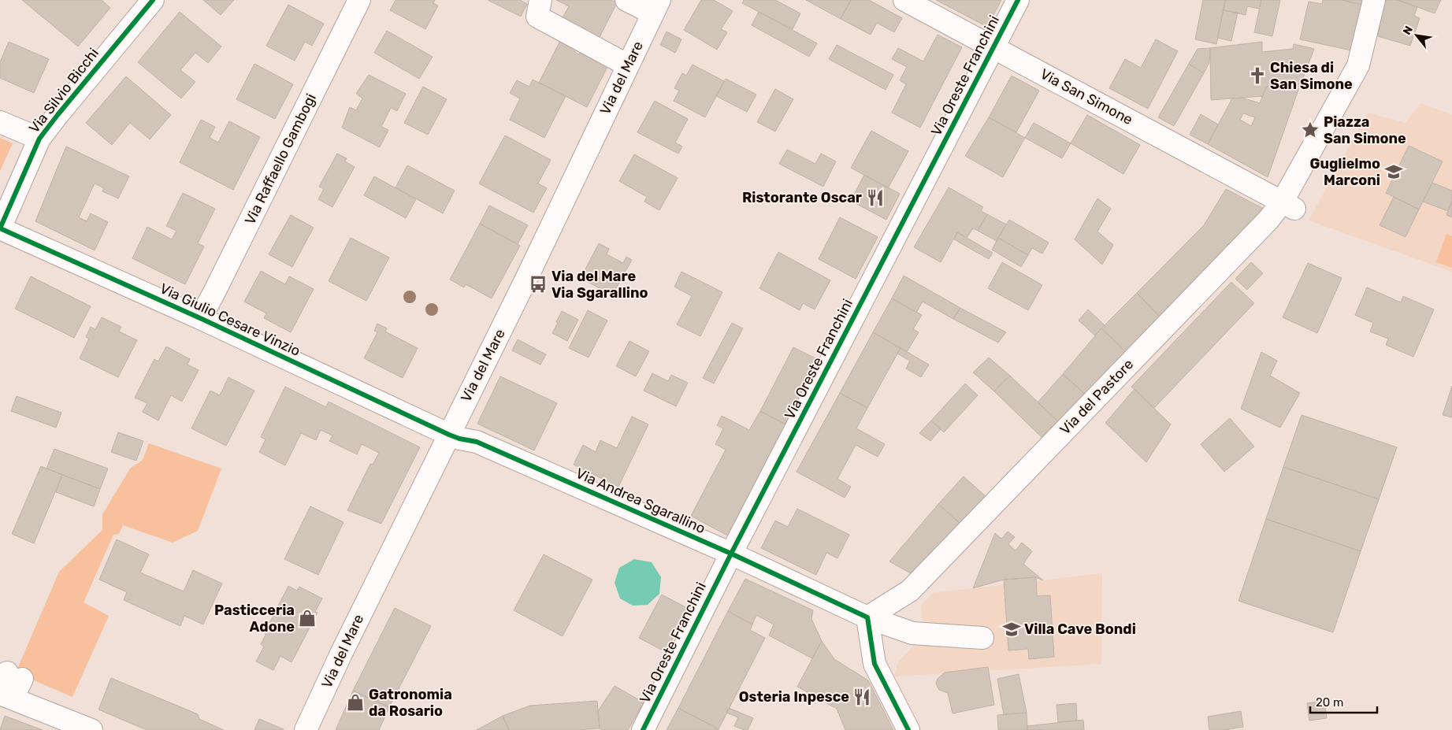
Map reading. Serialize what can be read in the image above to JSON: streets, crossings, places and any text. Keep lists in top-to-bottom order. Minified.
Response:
{"streets":{"street":["Via Oreste Franchini","Via del Mare","Via Silvio Bicchi","Via San Simone","Via Raffaello Gambogi","Via Giulio Cesare Vinzio","Via del Pastore","Via Andrea Sgarallino"]},"crossings":[["Via Oreste Franchini","Via San Simone"],["Via Oreste Franchini","Via Andrea Sgarallino"],["Via del Mare","Via Giulio Cesare Vinzio"],["Via del Mare","Via Andrea Sgarallino"],["Via Silvio Bicchi","Via Giulio Cesare Vinzio"],["Via San Simone","Via del Pastore"],["Via Raffaello Gambogi","Via Giulio Cesare Vinzio"],["Via Giulio Cesare Vinzio","Via Andrea Sgarallino"],["Via del Pastore","Via Andrea Sgarallino"]],"places":{"church":["Chiesa di San Simone"],"place":["Piazza San Simone"],"school or university":["Guglielmo Marconi","Villa Cave Bondi"],"restaurant":["Ristorante Oscar","Osteria Inpesce"],"bus stop":["Via del Mare Via Sgarallino"],"shop":["Pasticceria Adone","Gatronomia da Rosario"]},"scale_bar":"20 m","north":"top left"}
